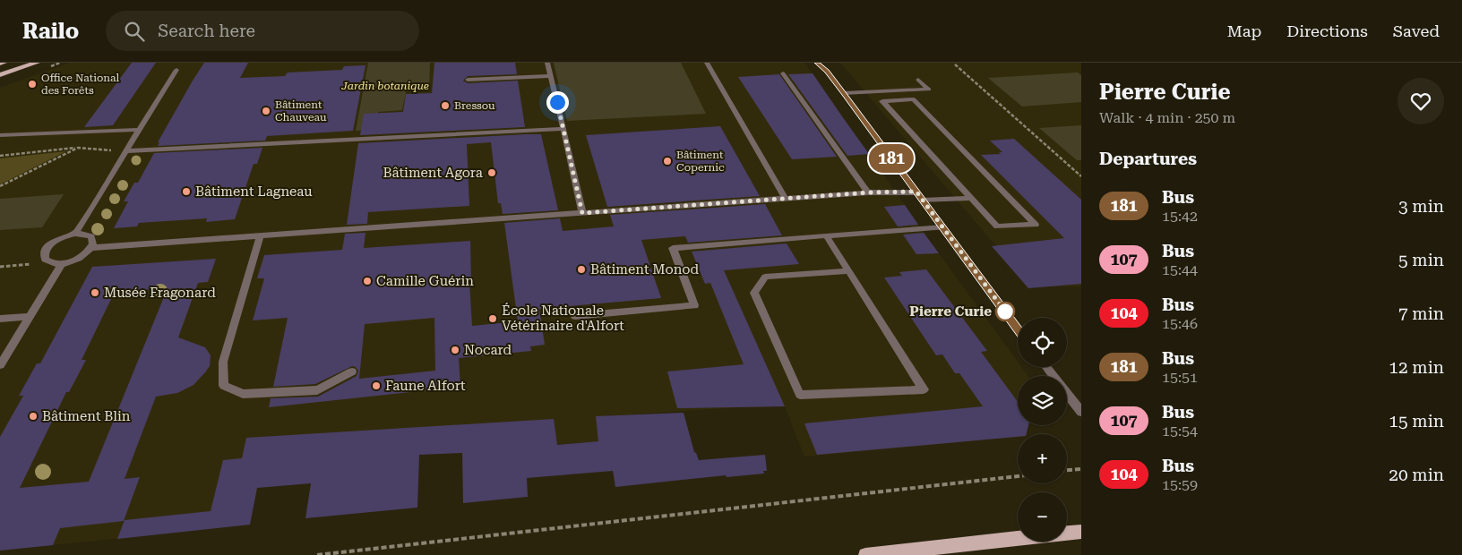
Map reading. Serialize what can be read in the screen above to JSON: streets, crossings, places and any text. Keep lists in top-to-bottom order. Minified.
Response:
{"parks":["Jardin botanique"],"places":["Office National des Forêts","Bressou","Bâtiment Chauveau","Bâtiment Copernic","Bâtiment Agora","Bâtiment Lagneau","Bâtiment Monod","Camille Guérin","Musée Fragonard","Pierre Curie","École Nationale Vétérinaire d'Alfort","Nocard","Faune Alfort","Bâtiment Blin"],"lines":["bus line 181"],"page":{"header":"Railo","search":"Search here","nav":["Map","Directions","Saved"],"on_map":"181","heading":[["Pierre Curie","Walk · 4 min · 250 m"],"Departures"],"list":[{"mark":"181","name":"Bus","note":"15:42","value":"3 min"},{"mark":"107","name":"Bus","note":"15:44","value":"5 min"},{"mark":"104","name":"Bus","note":"15:46","value":"7 min"},{"mark":"181","name":"Bus","note":"15:51","value":"12 min"},{"mark":"107","name":"Bus","note":"15:54","value":"15 min"},{"mark":"104","name":"Bus","note":"15:59","value":"20 min"}],"map_buttons":["+","−"]}}
